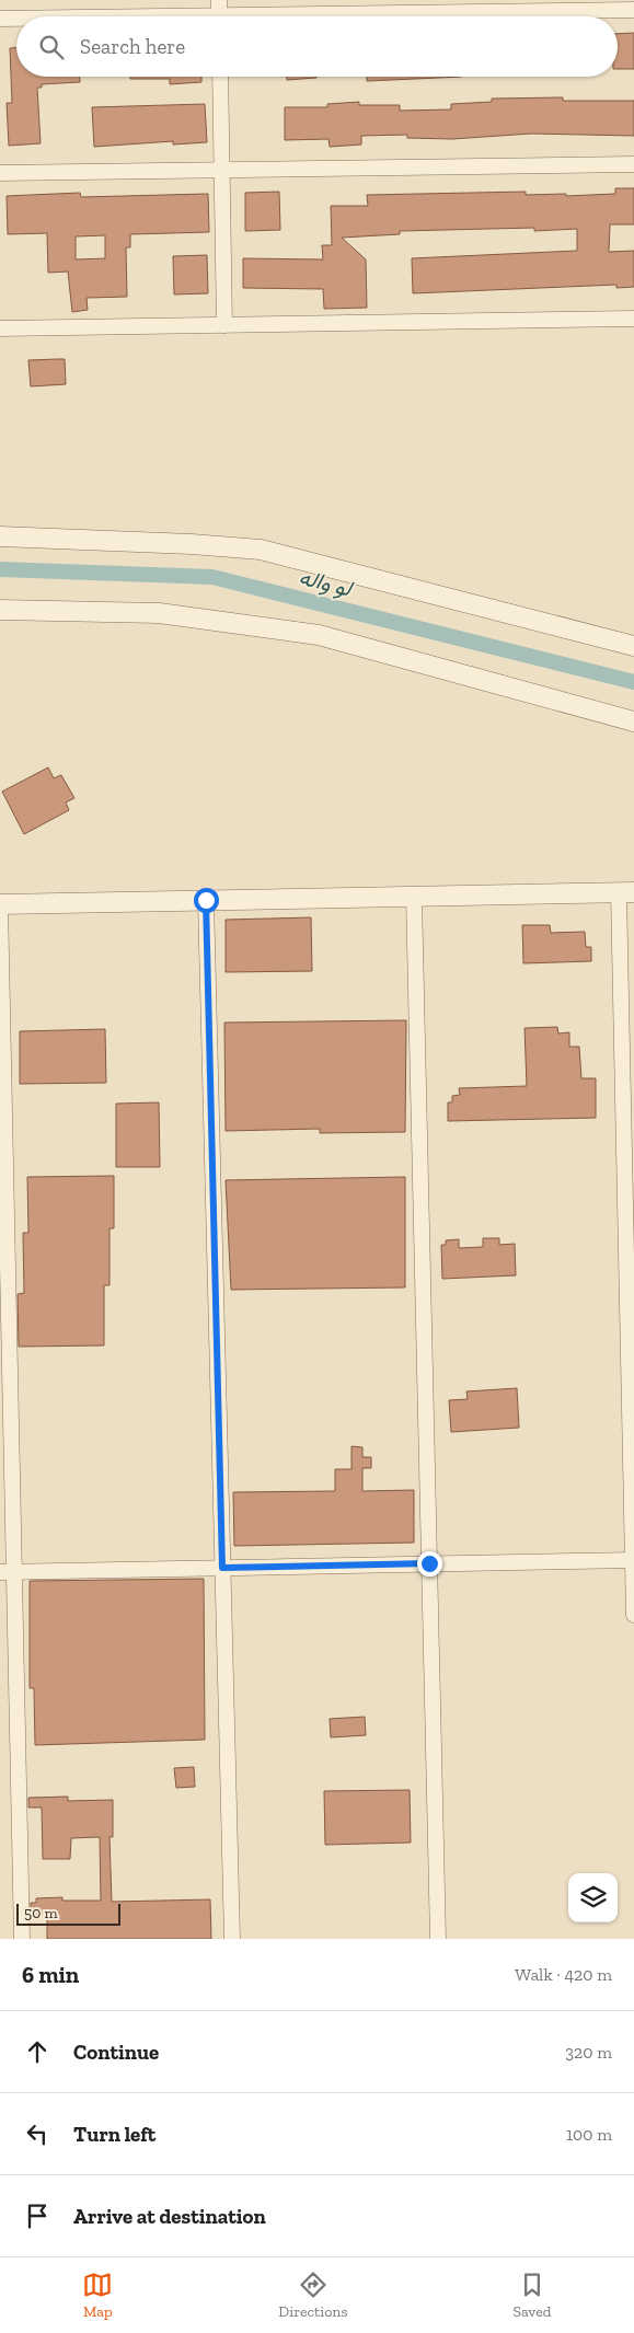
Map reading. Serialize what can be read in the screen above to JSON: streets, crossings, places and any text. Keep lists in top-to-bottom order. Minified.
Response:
{"water":["لو واله"],"scale_bar":"50 m","page":{"search":"Search here","scale":"50 m","heading":["6 min","Walk · 420 m"],"list":[["Continue","320 m"],["Turn left","100 m"],"Arrive at destination"],"nav":["Map","Directions","Saved"]}}
